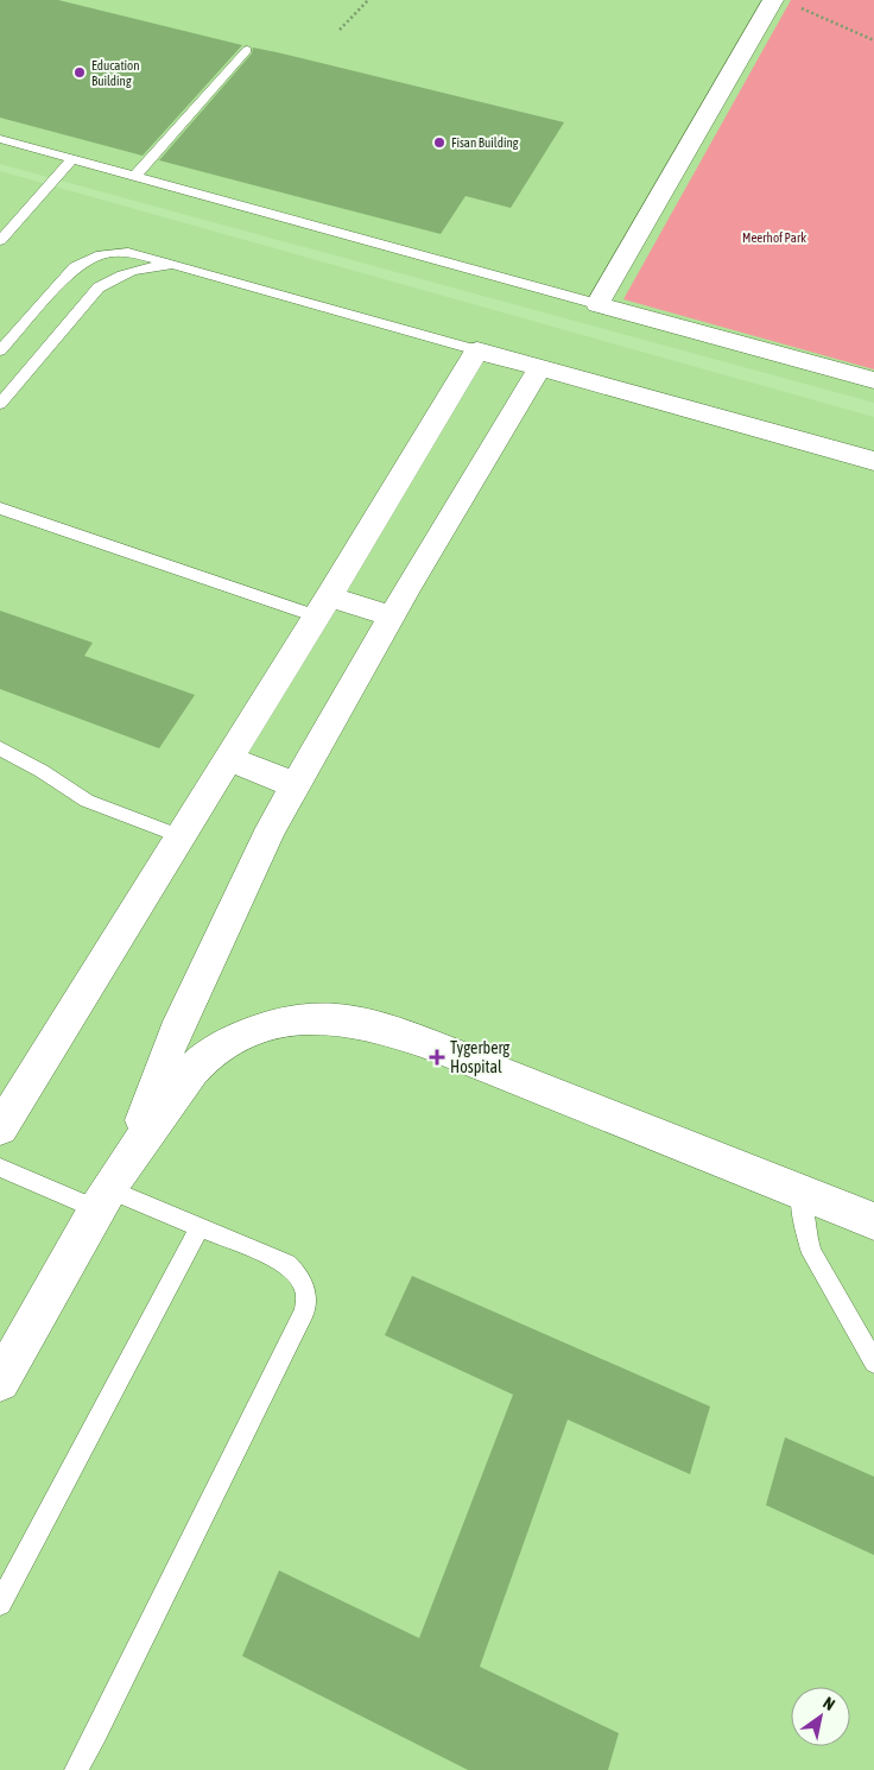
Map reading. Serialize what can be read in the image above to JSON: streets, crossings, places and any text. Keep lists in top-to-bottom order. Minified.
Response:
{"parks":["Meerhof Park"],"places":{"other":["Education Building","Fisan Building"],"health":["Tygerberg Hospital"]},"north":"top right"}
